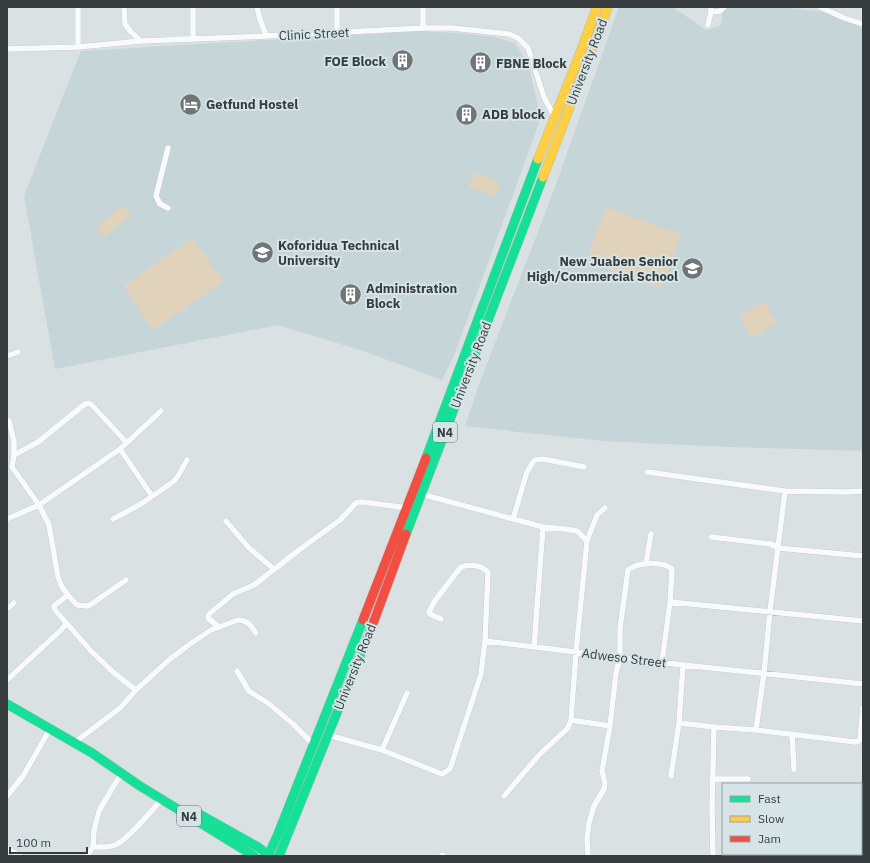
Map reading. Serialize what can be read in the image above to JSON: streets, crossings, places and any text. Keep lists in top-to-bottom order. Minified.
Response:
{"streets":{"highway":["University Road","N4"],"street":["Clinic Street","Adweso Street"]},"crossings":[["Clinic Street","University Road"],["University Road","N4"]],"places":{"building":["FOE Block","FBNE Block","ADB block","Administration Block"],"hotel":["Getfund Hostel"],"school or university":["Koforidua Technical University","New Juaben Senior High/Commercial School"]},"legend":["Fast","Slow","Jam"],"scale_bar":"100 m"}
